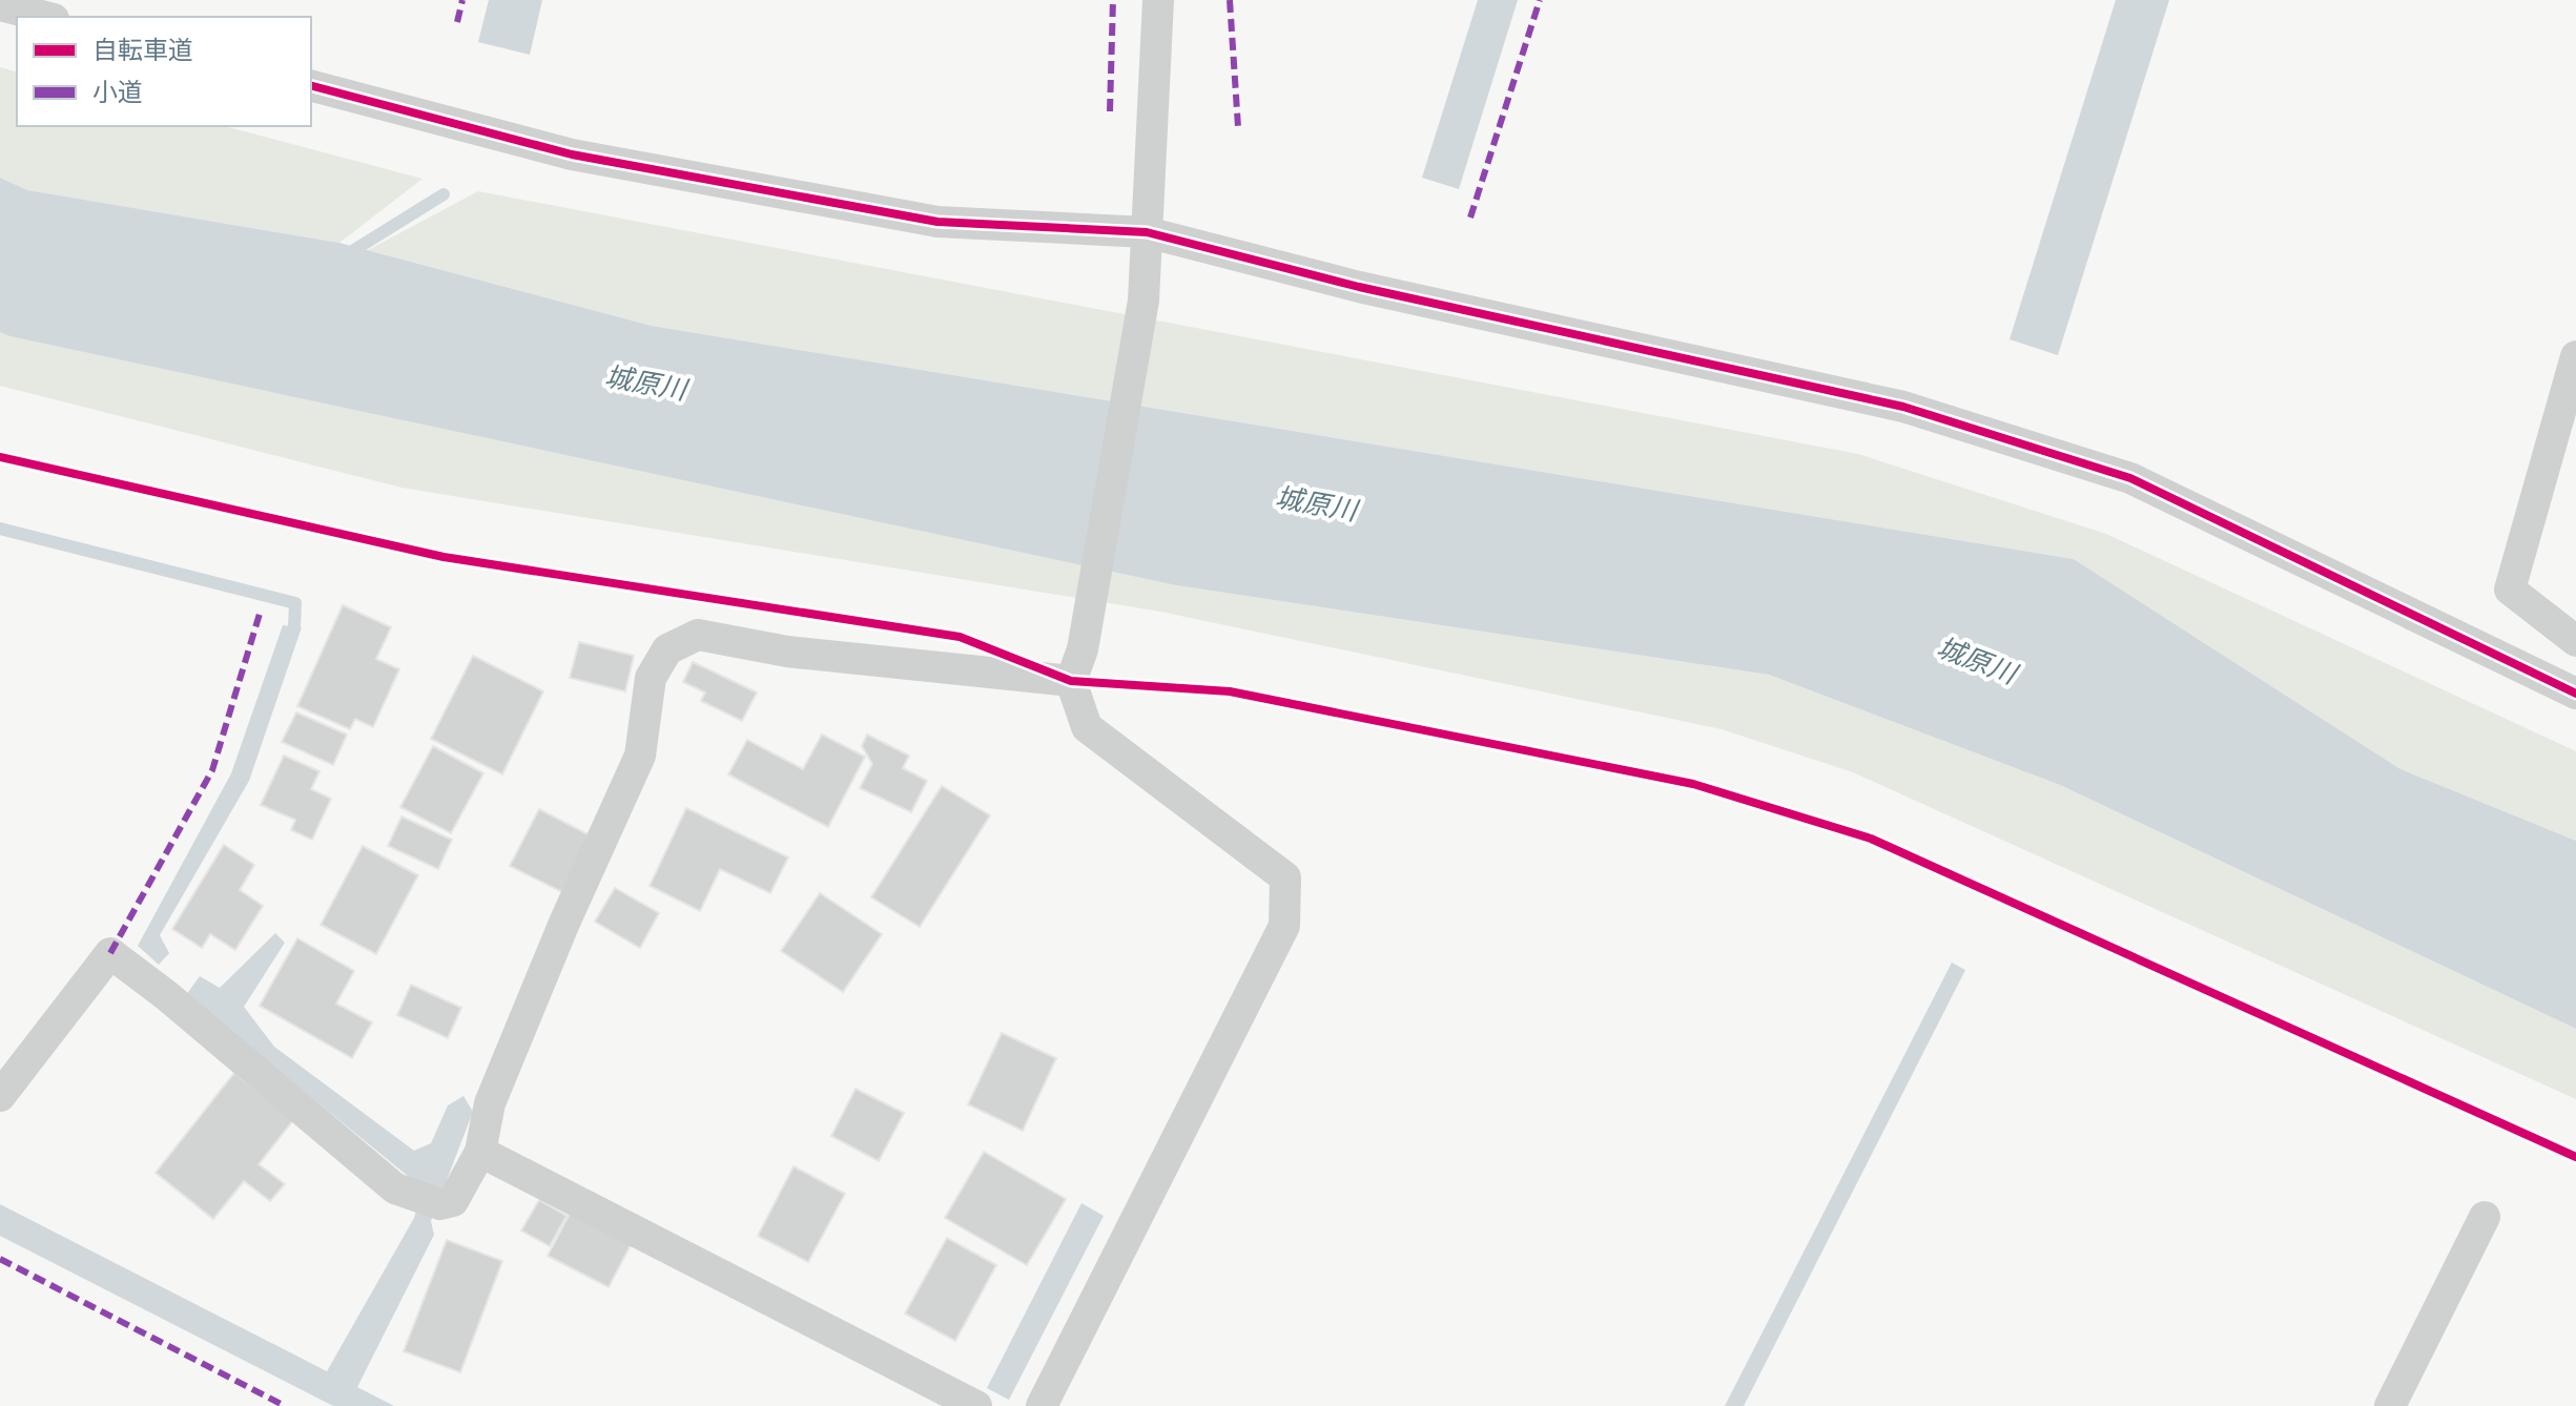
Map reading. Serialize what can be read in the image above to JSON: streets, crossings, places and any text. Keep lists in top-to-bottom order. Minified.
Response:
{"water":["城原川"],"legend":["自転車道","小道"]}
